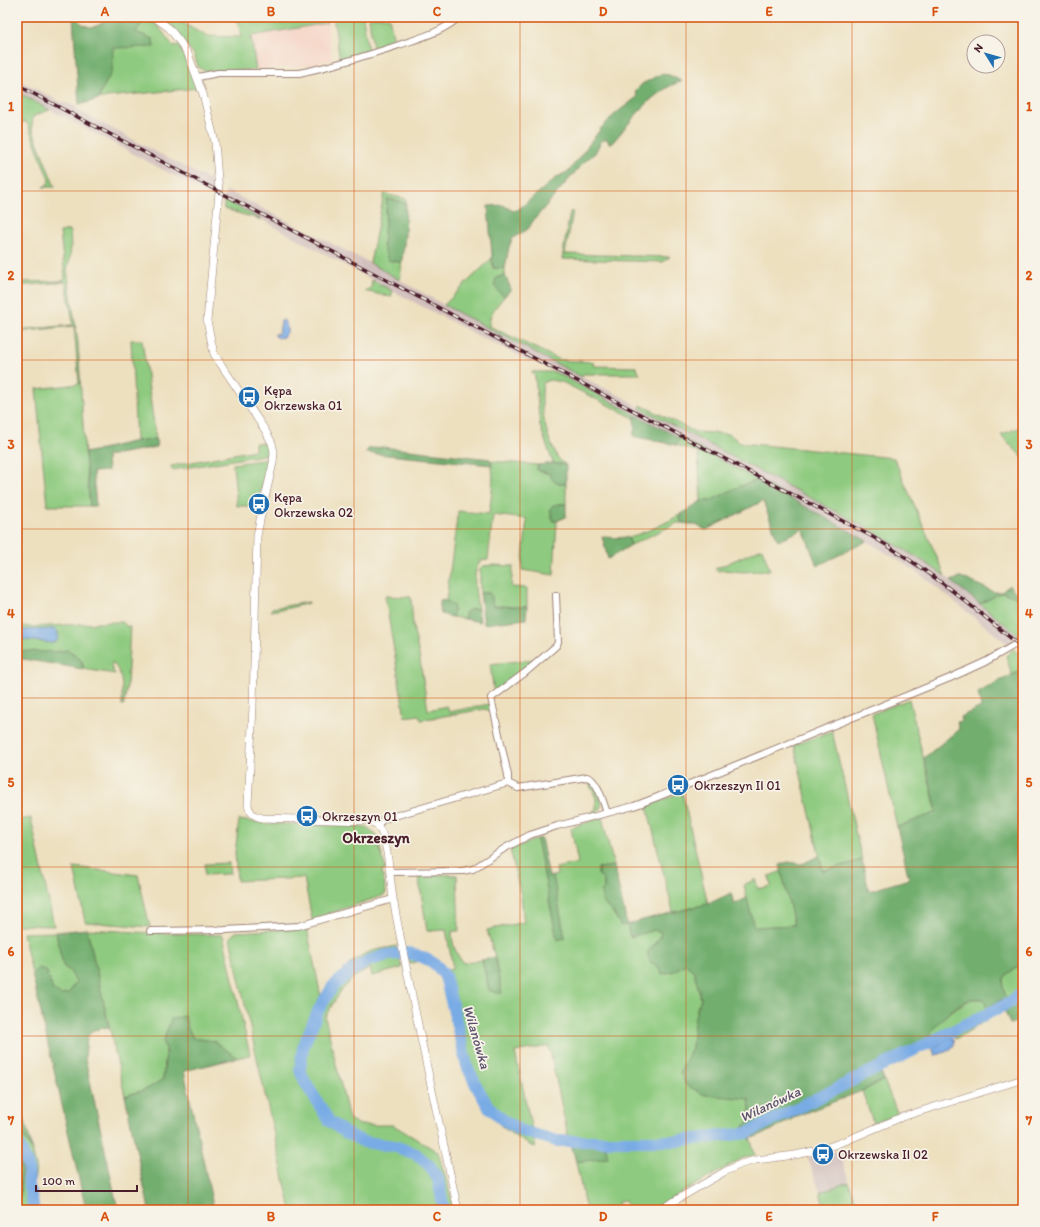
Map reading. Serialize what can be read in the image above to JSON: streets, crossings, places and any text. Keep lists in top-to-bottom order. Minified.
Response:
{"districts":["Okrzeszyn"],"water":["Wilanówka"],"places":{"bus stop":["Kępa Okrzewska 01","Kępa Okrzewska 02","Okrzeszyn II 01","Okrzeszyn 01","Okrzewska II 02"]},"scale_bar":"100 m","north":"top left","grid":{"columns":["A","B","C","D","E","F"],"rows":["1","2","3","4","5","6","7"]}}
